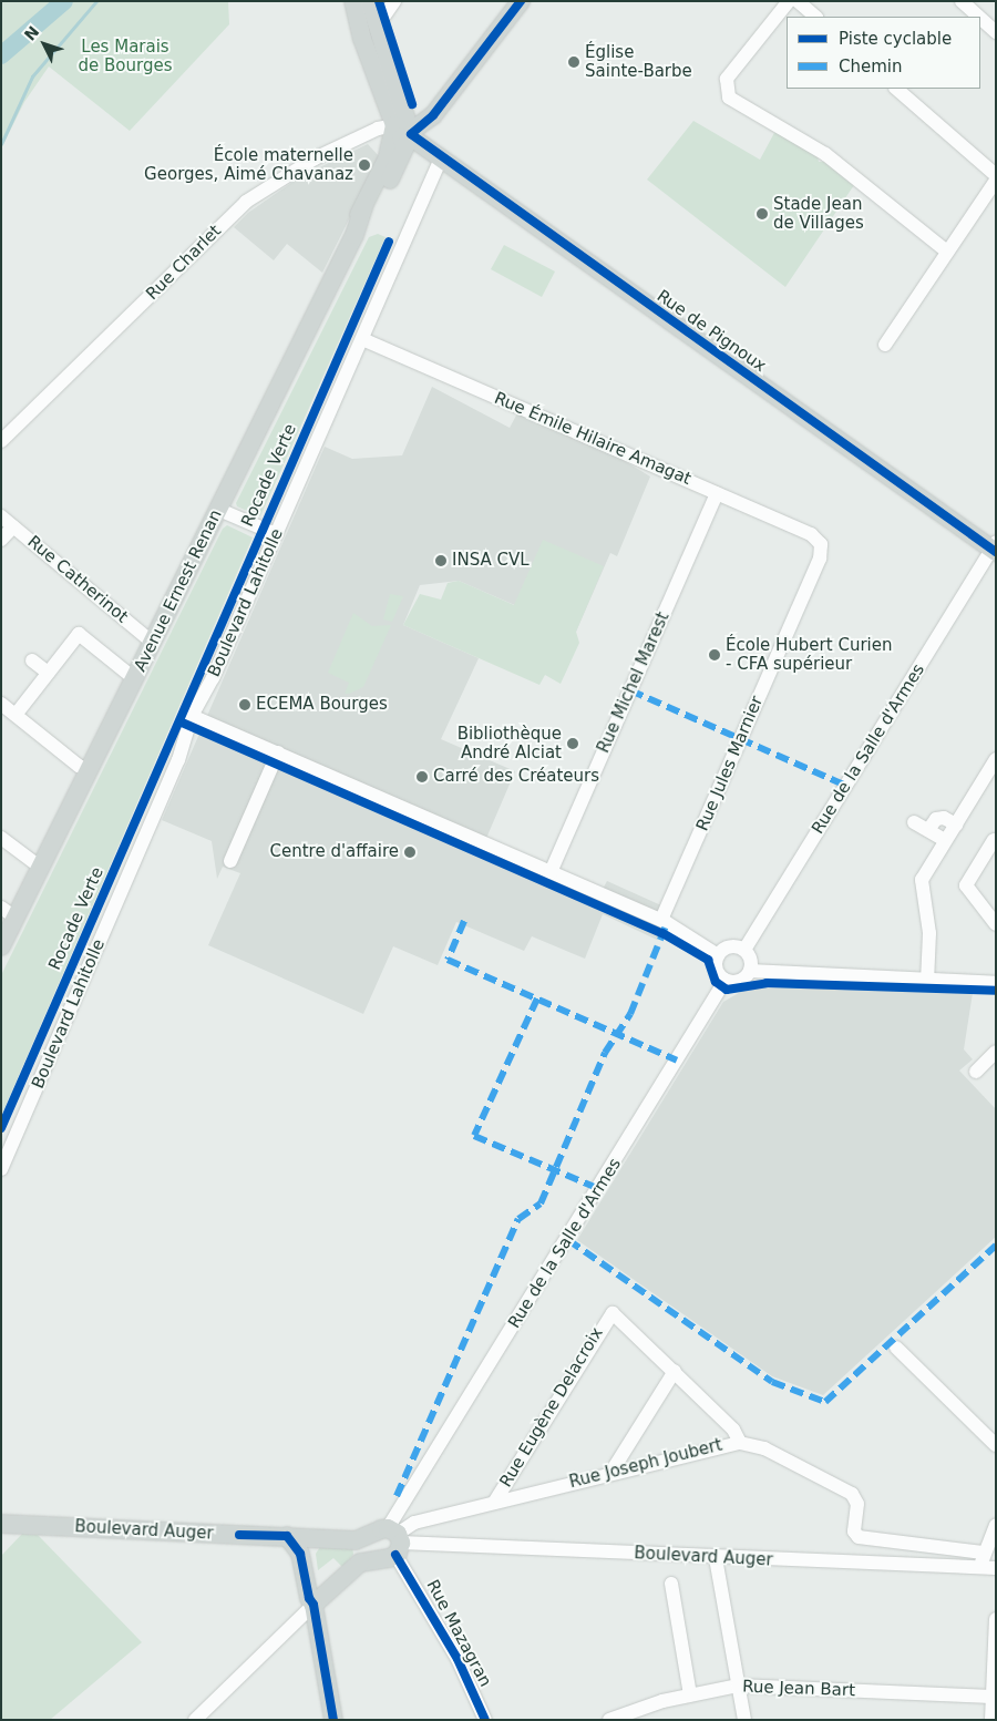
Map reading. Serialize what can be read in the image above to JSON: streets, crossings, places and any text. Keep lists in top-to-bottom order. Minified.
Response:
{"streets":{"main road":["Rue de Pignoux","Avenue Ernest Renan","Boulevard Auger"],"street":["Rue Charlet","Rue Émile Hilaire Amagat","Rue Catherinot","Boulevard Lahitolle","Rue Michel Marest","Rue de la Salle d'Armes","Rue Jules Marnier","Rue Eugène Delacroix","Rue Joseph Joubert","Rue Mazagran","Rue Jean Bart"],"cycle path":["Rocade Verte"]},"crossings":[["Rue Charlet","Avenue Ernest Renan"],["Rue de Pignoux","Avenue Ernest Renan"],["Rue de Pignoux","Boulevard Lahitolle"],["Rue de Pignoux","Rue de la Salle d'Armes"],["Rue Émile Hilaire Amagat","Boulevard Lahitolle"],["Rue Émile Hilaire Amagat","Rue Michel Marest"],["Rue Émile Hilaire Amagat","Rue Jules Marnier"],["Rue Catherinot","Avenue Ernest Renan"],["Rue de la Salle d'Armes","Rue Joseph Joubert"],["Rue de la Salle d'Armes","Boulevard Auger"],["Rue de la Salle d'Armes","Rue Mazagran"],["Rue Eugène Delacroix","Rue Joseph Joubert"],["Rue Joseph Joubert","Boulevard Auger"],["Rue Joseph Joubert","Rue Mazagran"],["Boulevard Auger","Rue Mazagran"]],"parks":["Les Marais de Bourges"],"places":["Église Sainte-Barbe","École maternelle Georges, Aimé Chavanaz","Stade Jean de Villages","INSA CVL","École Hubert Curien - CFA supérieur","ECEMA Bourges","Bibliothèque André Alciat","Carré des Créateurs","Centre d'affaire"],"legend":["Piste cyclable","Chemin"],"north":"top left"}
